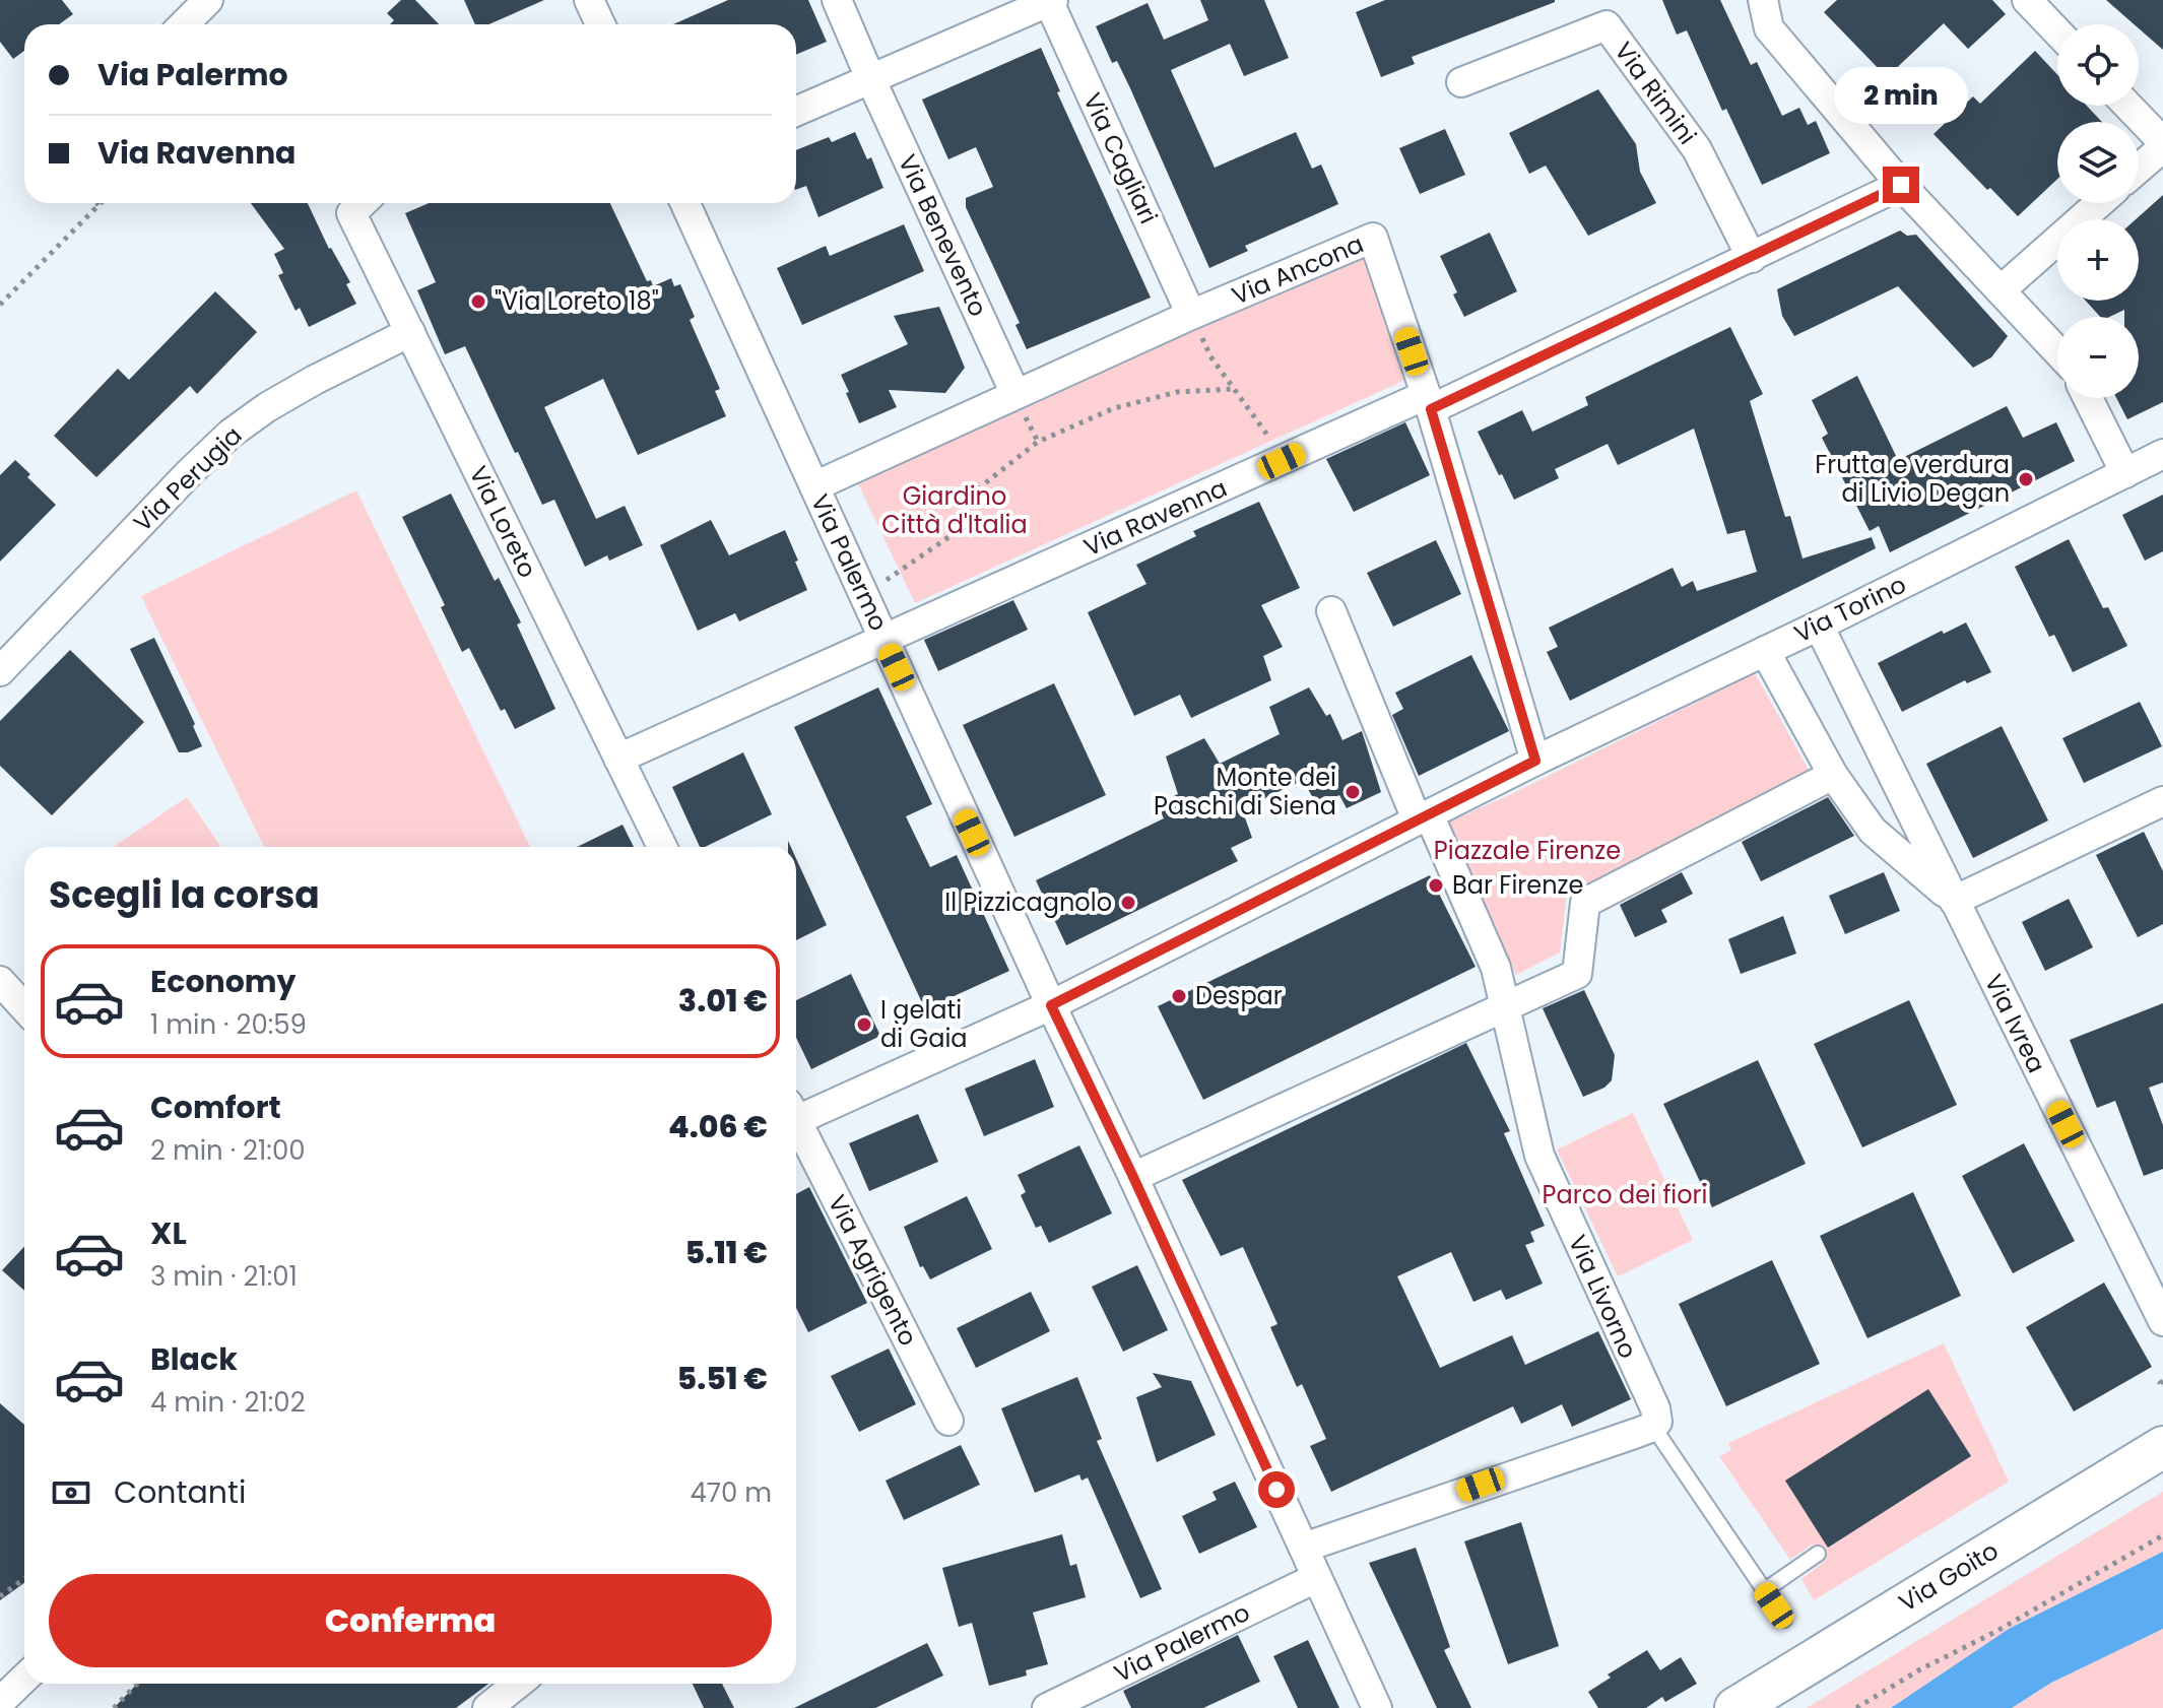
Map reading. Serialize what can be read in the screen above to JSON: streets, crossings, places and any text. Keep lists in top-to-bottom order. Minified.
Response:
{"streets":{"main road":["Via Goito"],"street":["Via Rimini","Via Cagliari","Via Benevento","Via Ancona","Via Perugia","Via Ravenna","Via Loreto","Via Palermo","Via Torino","Via Ivrea","Via Agrigento","Via Livorno"]},"crossings":[["Via Rimini","Via Ravenna"],["Via Cagliari","Via Ancona"],["Via Benevento","Via Ancona"],["Via Ancona","Via Ravenna"],["Via Ancona","Via Palermo"],["Via Ancona","Via Torino"],["Via Perugia","Via Loreto"],["Via Ravenna","Via Loreto"],["Via Ravenna","Via Palermo"],["Via Palermo","Via Torino"],["Via Torino","Via Ivrea"],["Via Torino","Via Livorno"]],"parks":["Giardino Città d'Italia","Piazzale Firenze","Parco dei fiori"],"places":["\"Via Loreto 18\"","Frutta e verdura di Livio Degan","Monte dei Paschi di Siena","Bar Firenze","Il Pizzicagnolo","Despar","I gelati di Gaia"],"page":{"map_buttons":["+","−"],"banner":["Via Palermo","Via Ravenna"],"bubble":"2 min","heading":"Scegli la corsa","list":[{"name":"Economy","note":"1 min · 20:59","value":"3.01 €"},{"name":"Comfort","note":"2 min · 21:00","value":"4.06 €"},{"name":"XL","note":"3 min · 21:01","value":"5.11 €"},{"name":"Black","note":"4 min · 21:02","value":"5.51 €"}],"pay":["Contanti","470 m"],"buttons":"Conferma"}}
